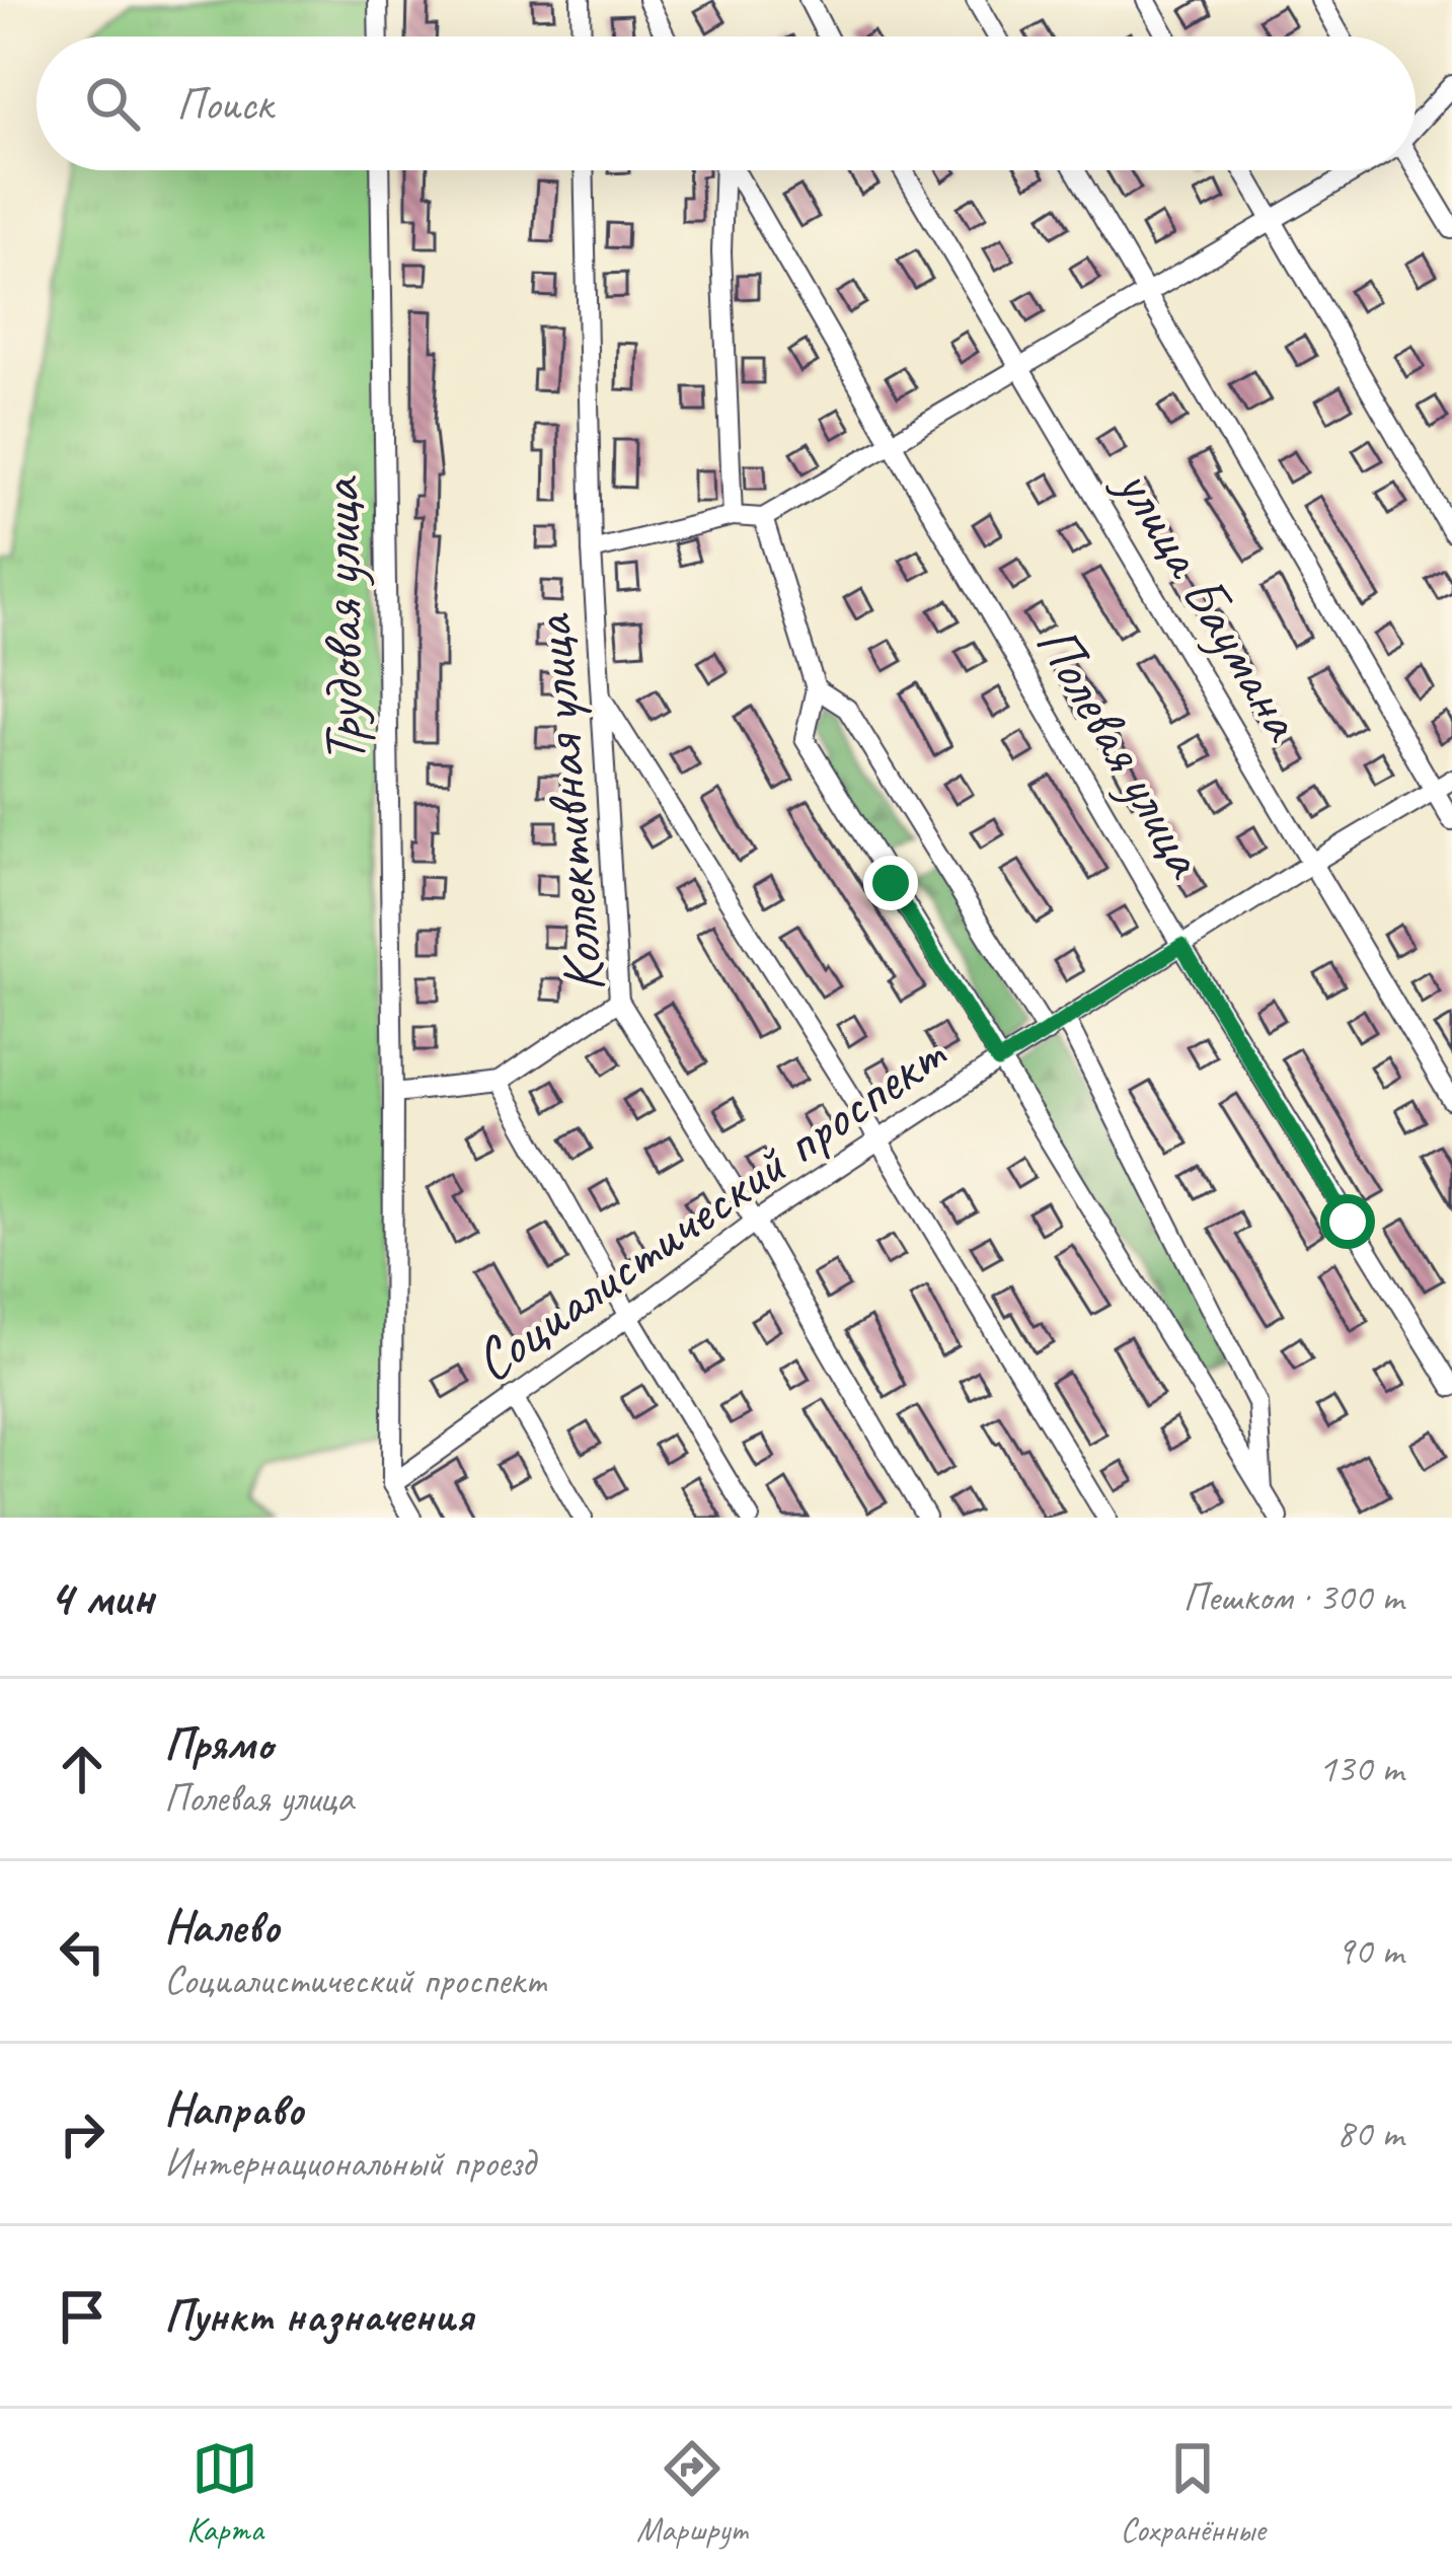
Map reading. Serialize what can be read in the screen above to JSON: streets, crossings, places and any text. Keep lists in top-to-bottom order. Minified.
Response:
{"streets":{"street":["улица Баумана","Трудовая улица","Полевая улица","Коллективная улица","Социалистический проспект"]},"crossings":[["улица Баумана","Социалистический проспект"],["Трудовая улица","Социалистический проспект"],["Полевая улица","Социалистический проспект"],["Коллективная улица","Социалистический проспект"]],"page":{"search":"Поиск","heading":["4 мин","Пешком · 300 m"],"list":[["Прямо","Полевая улица","130 m"],["Налево","Социалистический проспект","90 m"],["Направо","Интернациональный проезд","80 m"],"Пункт назначения"],"nav":["Карта","Маршрут","Сохранённые"]}}
